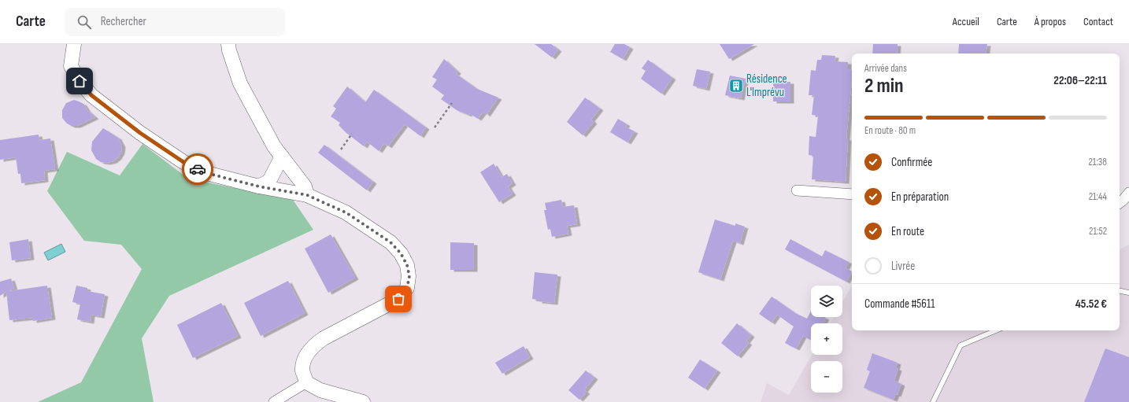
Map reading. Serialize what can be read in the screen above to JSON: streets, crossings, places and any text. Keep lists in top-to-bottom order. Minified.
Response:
{"places":{"building":["Résidence L'Imprévu"]},"page":{"header":"Carte","search":"Rechercher","nav":["Accueil","Carte","À propos","Contact"],"heading":["2 min","Arrivée dans","22:06–22:11"],"panel":["Commande #5611","45.52 €"],"bar":"En route · 80 m","list":[["Confirmée","21:38"],["En préparation","21:44"],["En route","21:52"],"Livrée"],"map_buttons":["+","−"]}}
